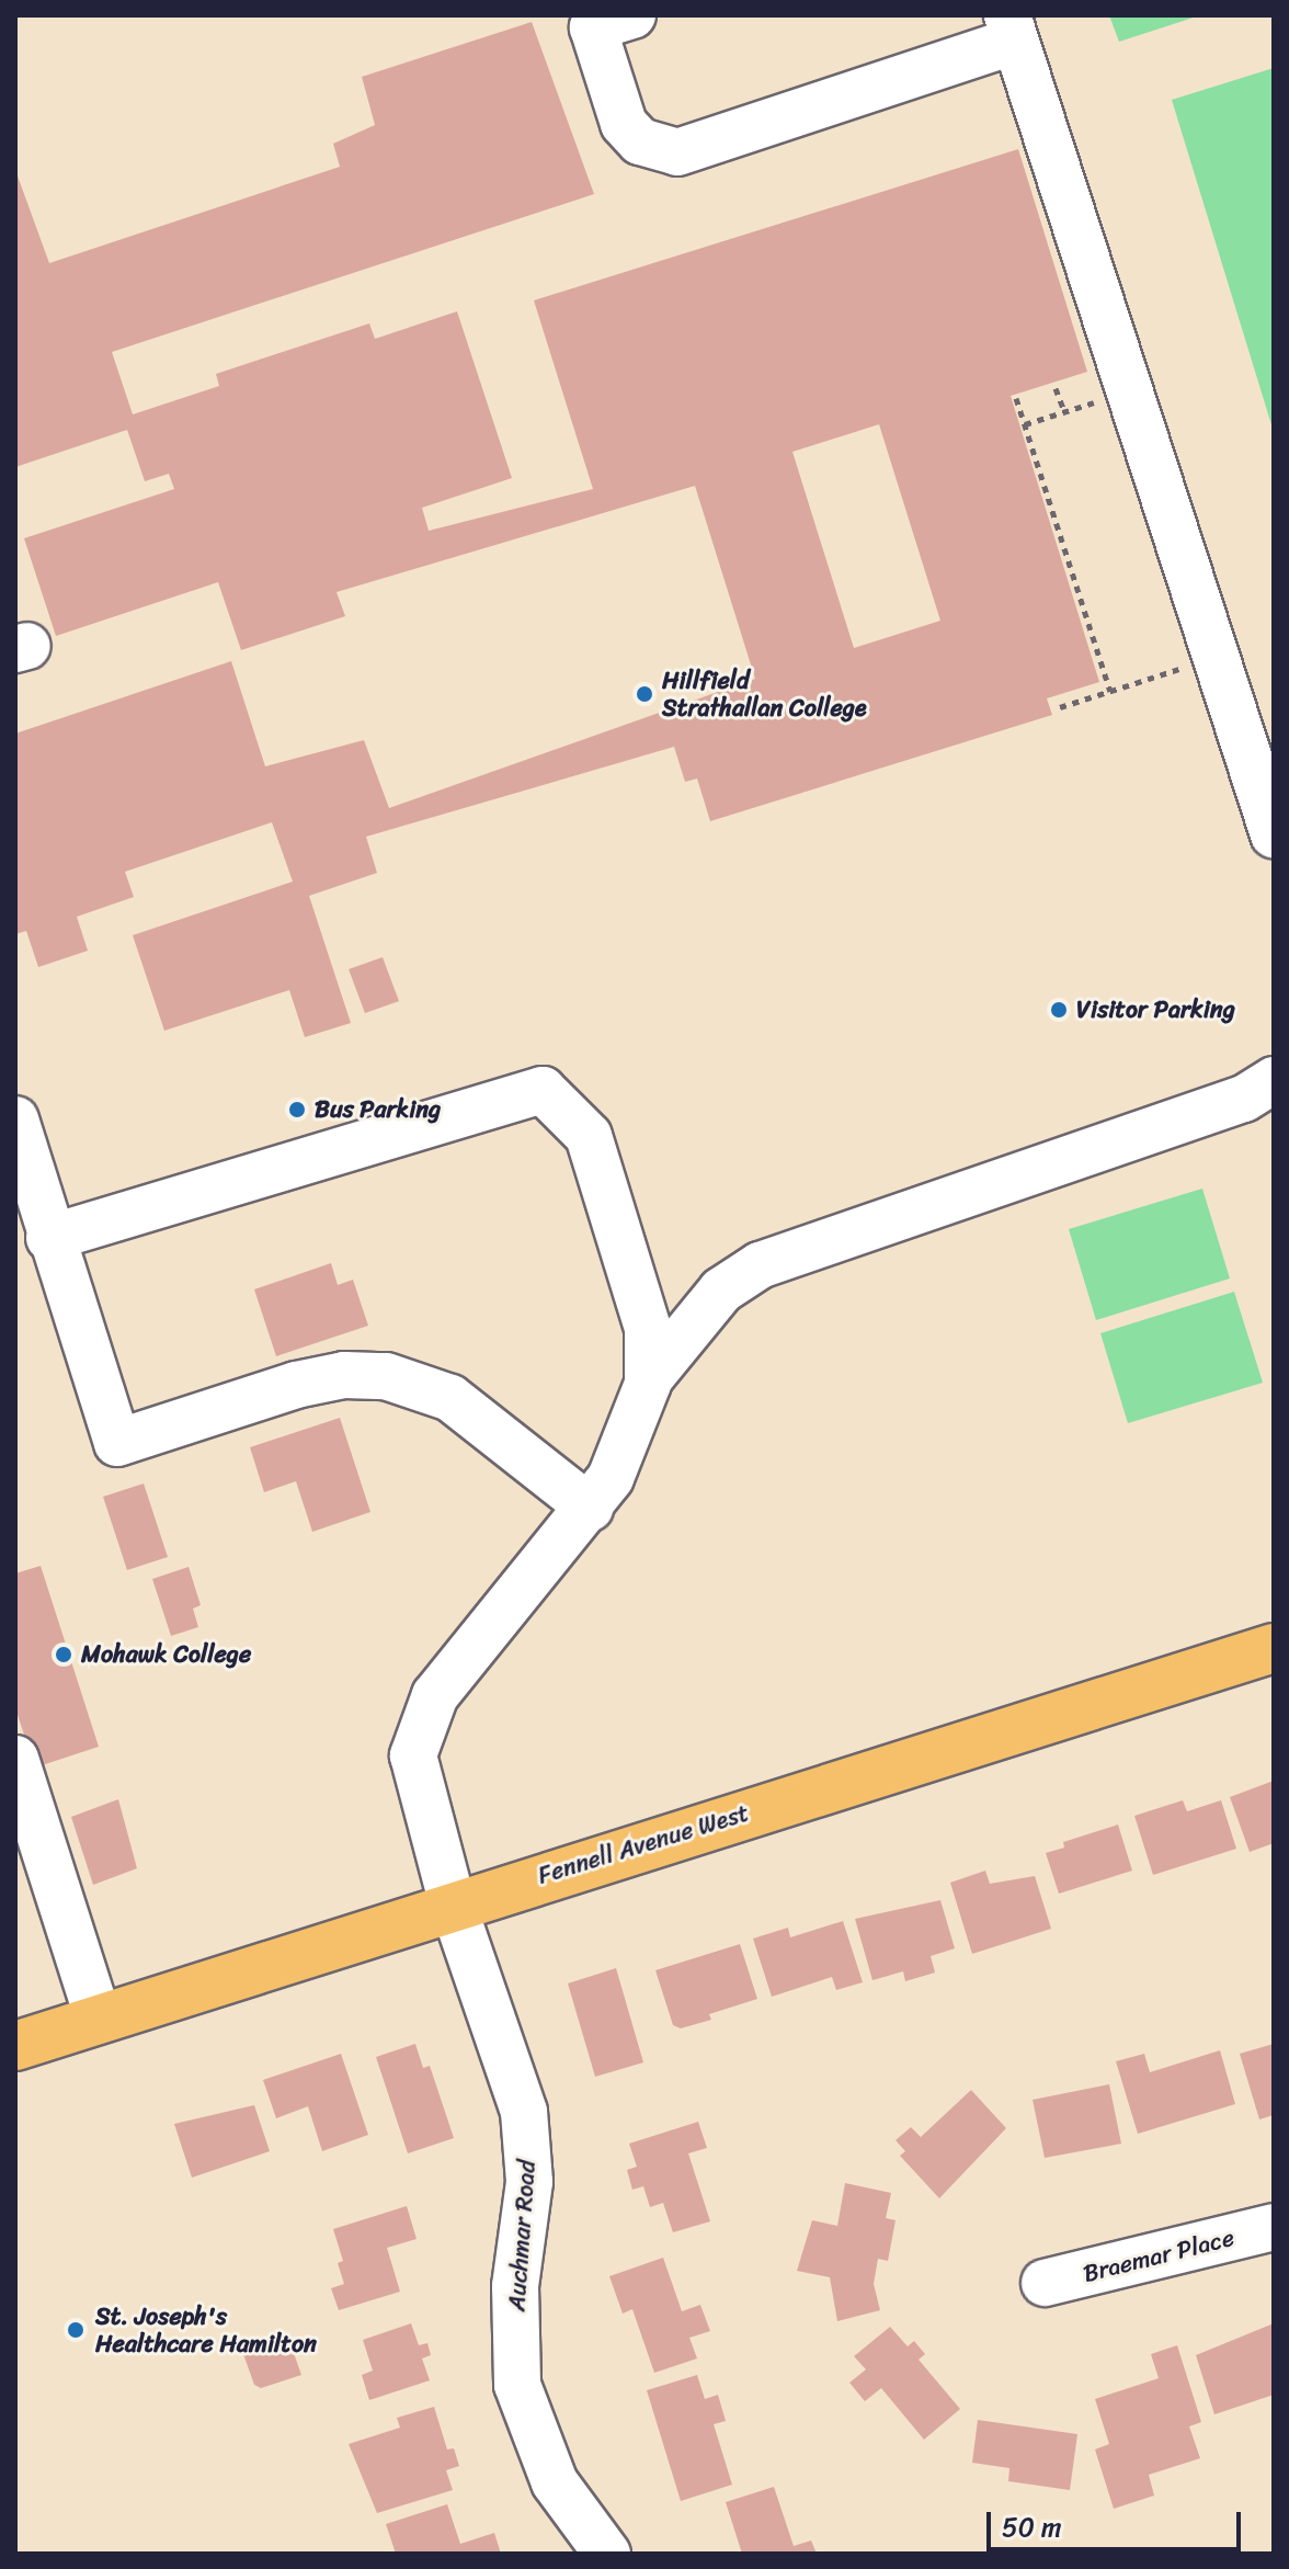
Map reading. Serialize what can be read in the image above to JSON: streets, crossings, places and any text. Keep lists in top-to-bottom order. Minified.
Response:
{"streets":{"main road":["Fennell Avenue West"],"street":["Auchmar Road","Braemar Place"]},"crossings":[["Fennell Avenue West","Auchmar Road"]],"places":["Hillfield Strathallan College","Visitor Parking","Bus Parking","Mohawk College","St. Joseph's Healthcare Hamilton"],"scale_bar":"50 m"}
